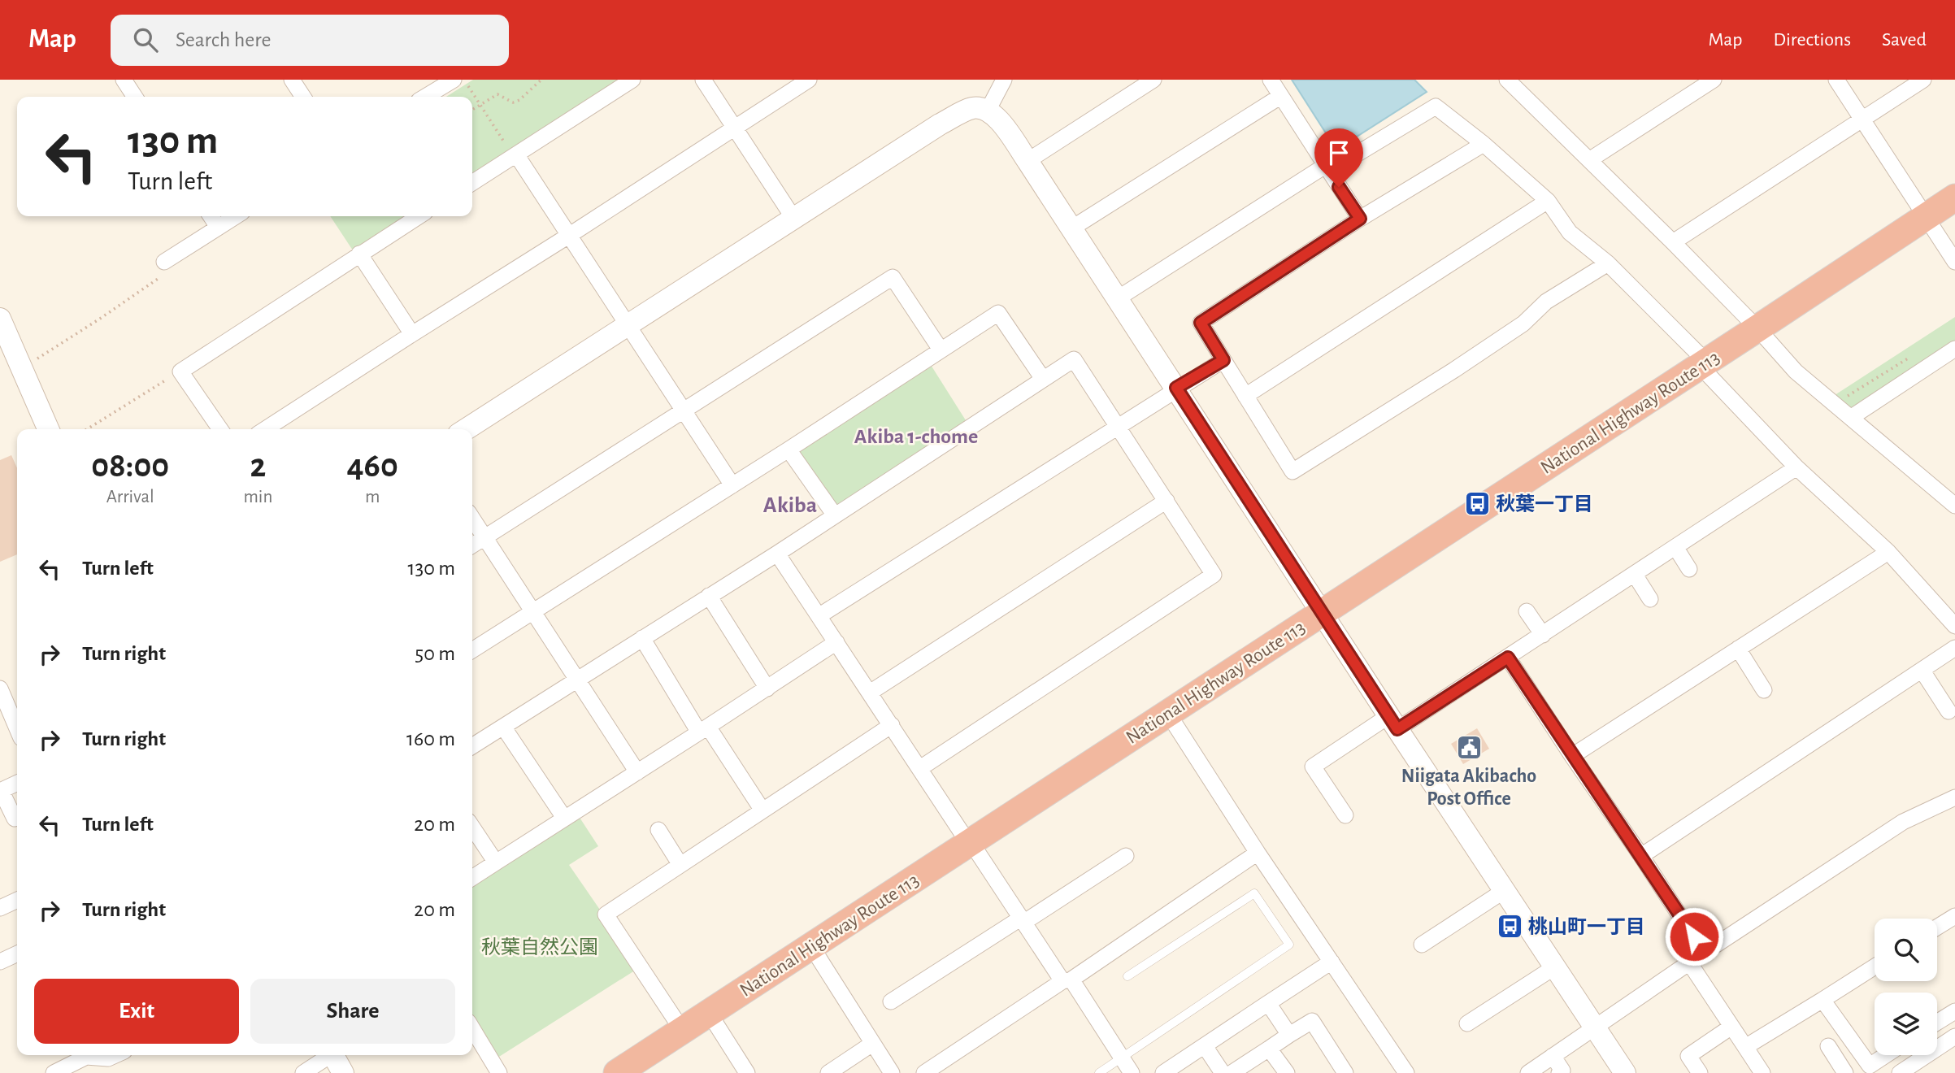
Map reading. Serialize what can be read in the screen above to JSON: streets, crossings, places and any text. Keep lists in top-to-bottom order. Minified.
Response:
{"streets":{"highway":["National Highway Route 113"]},"districts":["Akiba 1-chome","Akiba"],"parks":["秋葉自然公園"],"places":{"bus stop":["秋葉一丁目","桃山町一丁目"],"public building":["Niigata Akibacho Post Office"]},"page":{"header":"Map","search":"Search here","nav":["Map","Directions","Saved"],"turn":["130 m","Turn left"],"eta":["08:00","Arrival","2","min","460","m"],"list":[{"name":"Turn left","value":"130 m"},{"name":"Turn right","value":"50 m"},{"name":"Turn right","value":"160 m"},{"name":"Turn left","value":"20 m"},{"name":"Turn right","value":"20 m"}],"buttons":["Exit","Share"]}}
